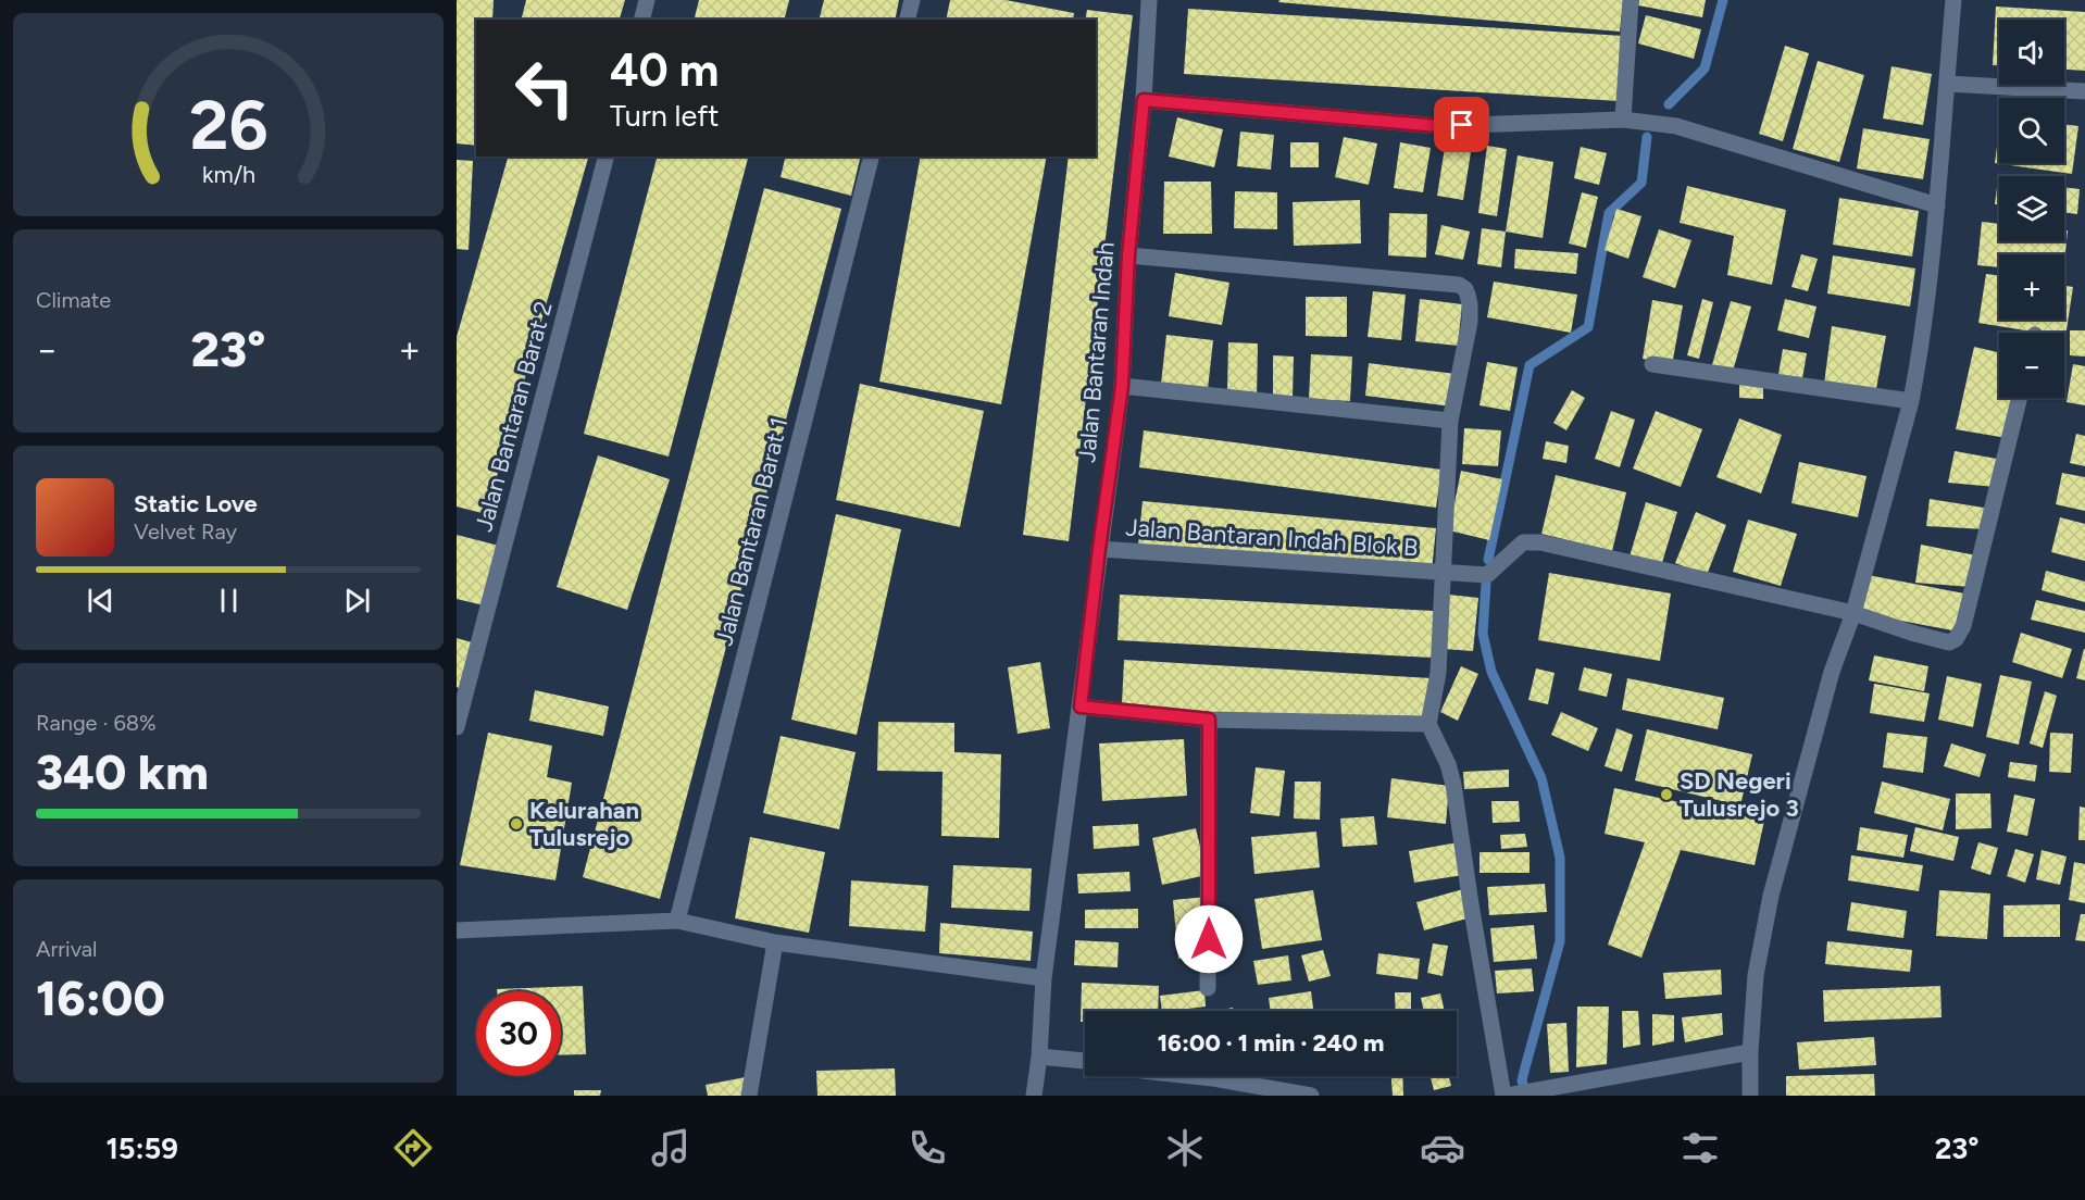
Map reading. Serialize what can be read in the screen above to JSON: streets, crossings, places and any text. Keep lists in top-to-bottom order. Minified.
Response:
{"streets":{"street":["Jalan Bantaran Indah","Jalan Bantaran Barat 2","Jalan Bantaran Barat 1","Jalan Bantaran Indah Blok B"]},"crossings":[["Jalan Bantaran Indah","Jalan Bantaran Indah Blok B"]],"places":["SD Negeri Tulusrejo 3","Kelurahan Tulusrejo"],"page":{"map_buttons":["+","−"],"turn":["40 m","Turn left"],"tile":["Climate",["Range · 68%","340 km"],["Arrival","16:00"]],"heat":["−","23°","+"],"song":["Static Love","Velvet Ray"],"limit":"30","trip":"16:00 · 1 min · 240 m","tabs":["15:59","23°"],"gauge":["26","km/h"]}}
